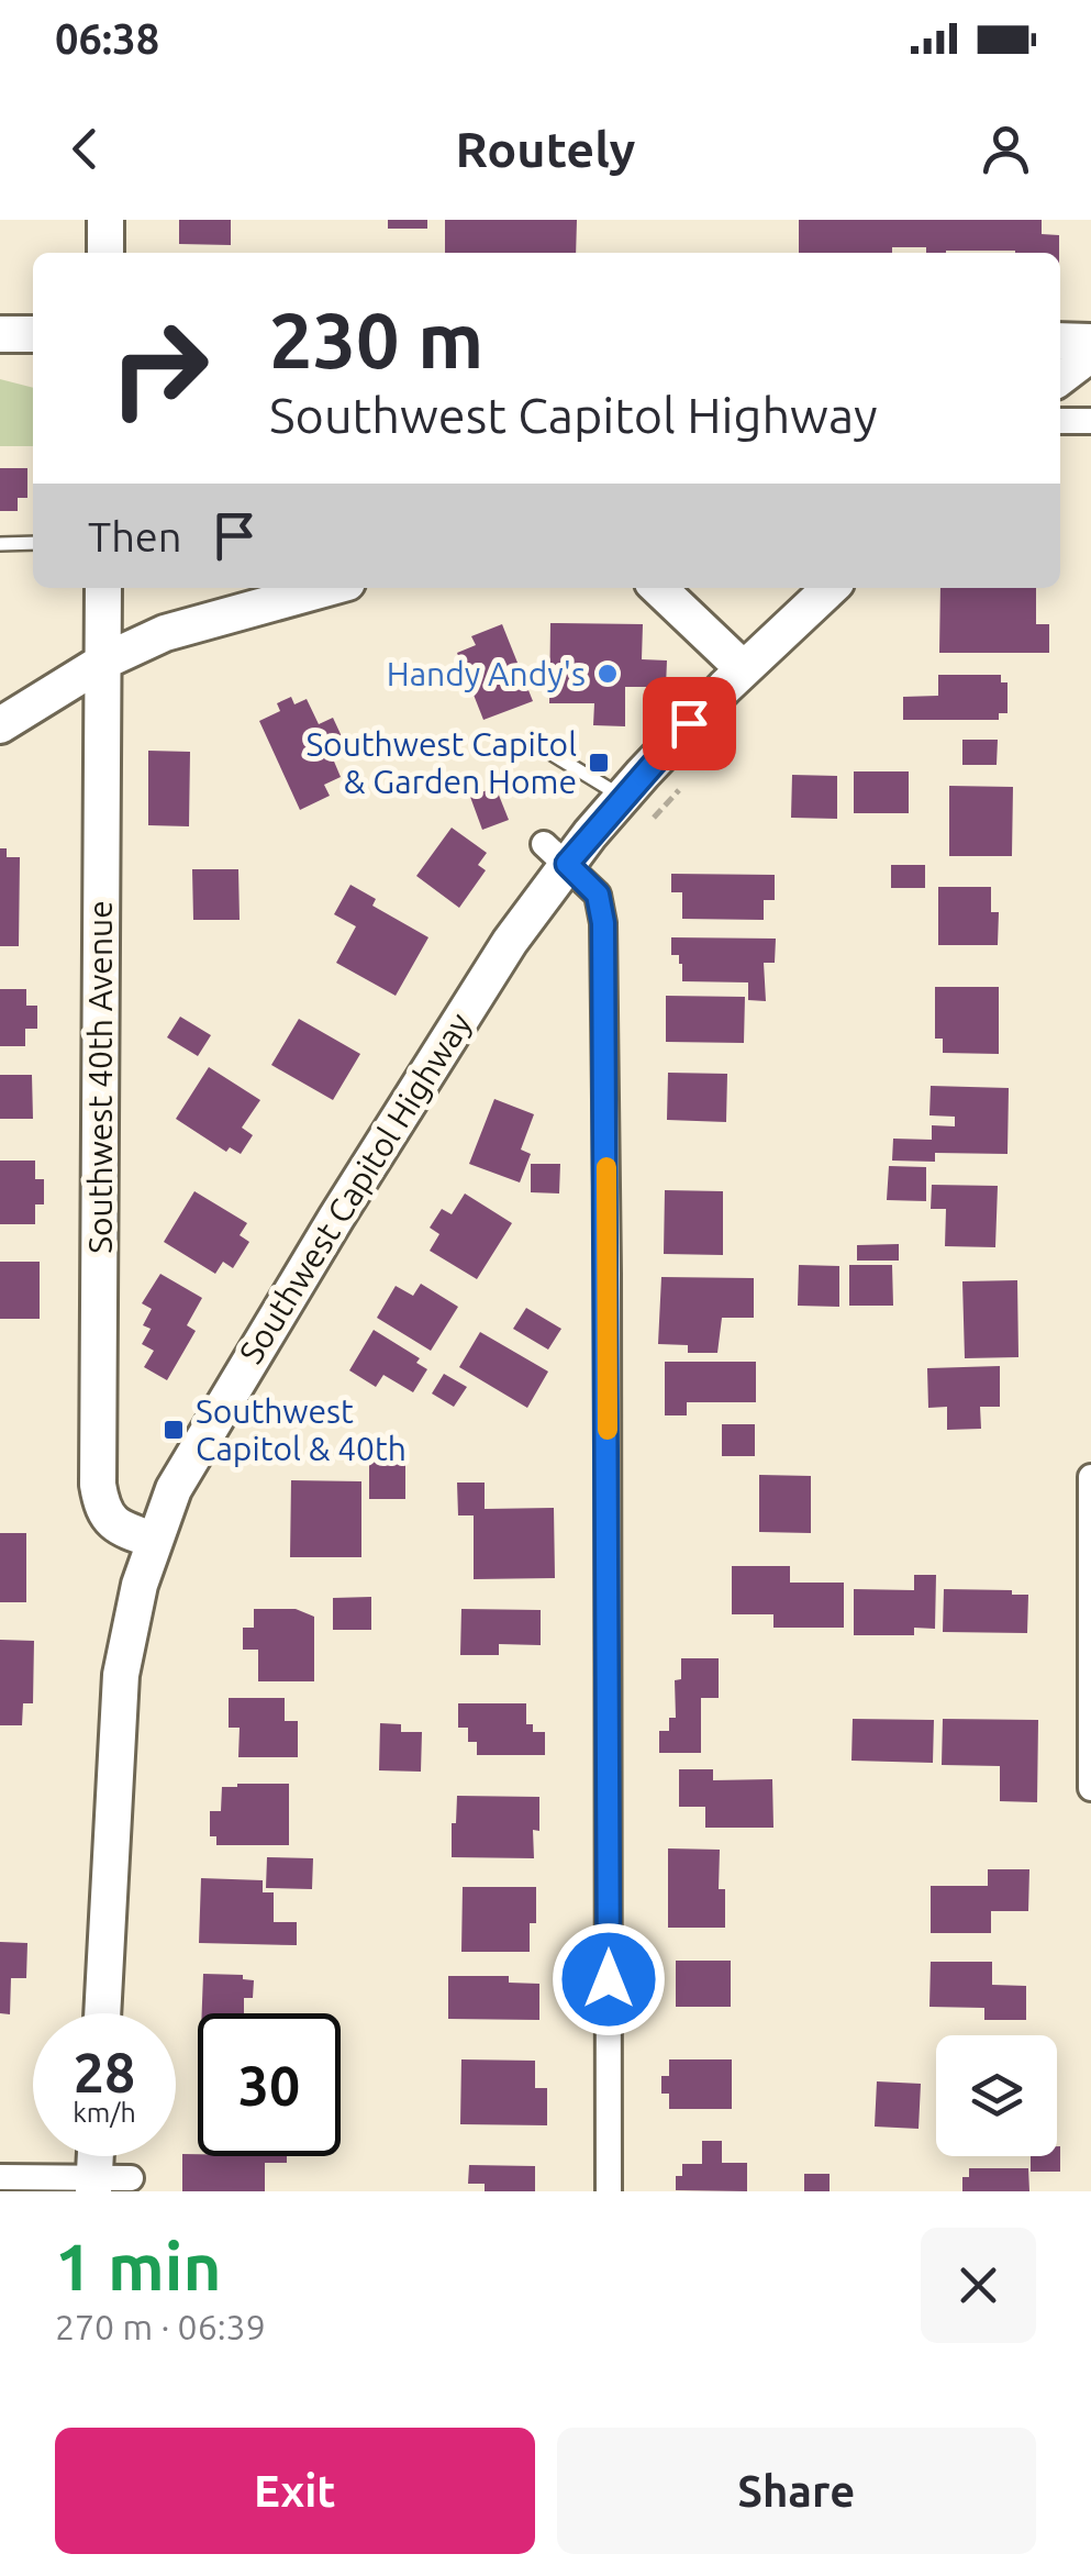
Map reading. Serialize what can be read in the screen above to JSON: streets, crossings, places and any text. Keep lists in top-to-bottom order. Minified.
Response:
{"streets":{"street":["Southwest 40th Avenue","Southwest Capitol Highway"]},"crossings":[["Southwest 40th Avenue","Southwest Capitol Highway"]],"places":{"other":["Handy Andy's"],"transit":["Southwest Capitol & Garden Home","Southwest Capitol & 40th"]},"page":{"status":"06:38","header":"Routely","turn":["230 m","Southwest Capitol Highway"],"then":"Then","speed":"28 km/h","limit":"30","heading":["1 min","270 m · 06:39"],"buttons":["Exit","Share"]}}
